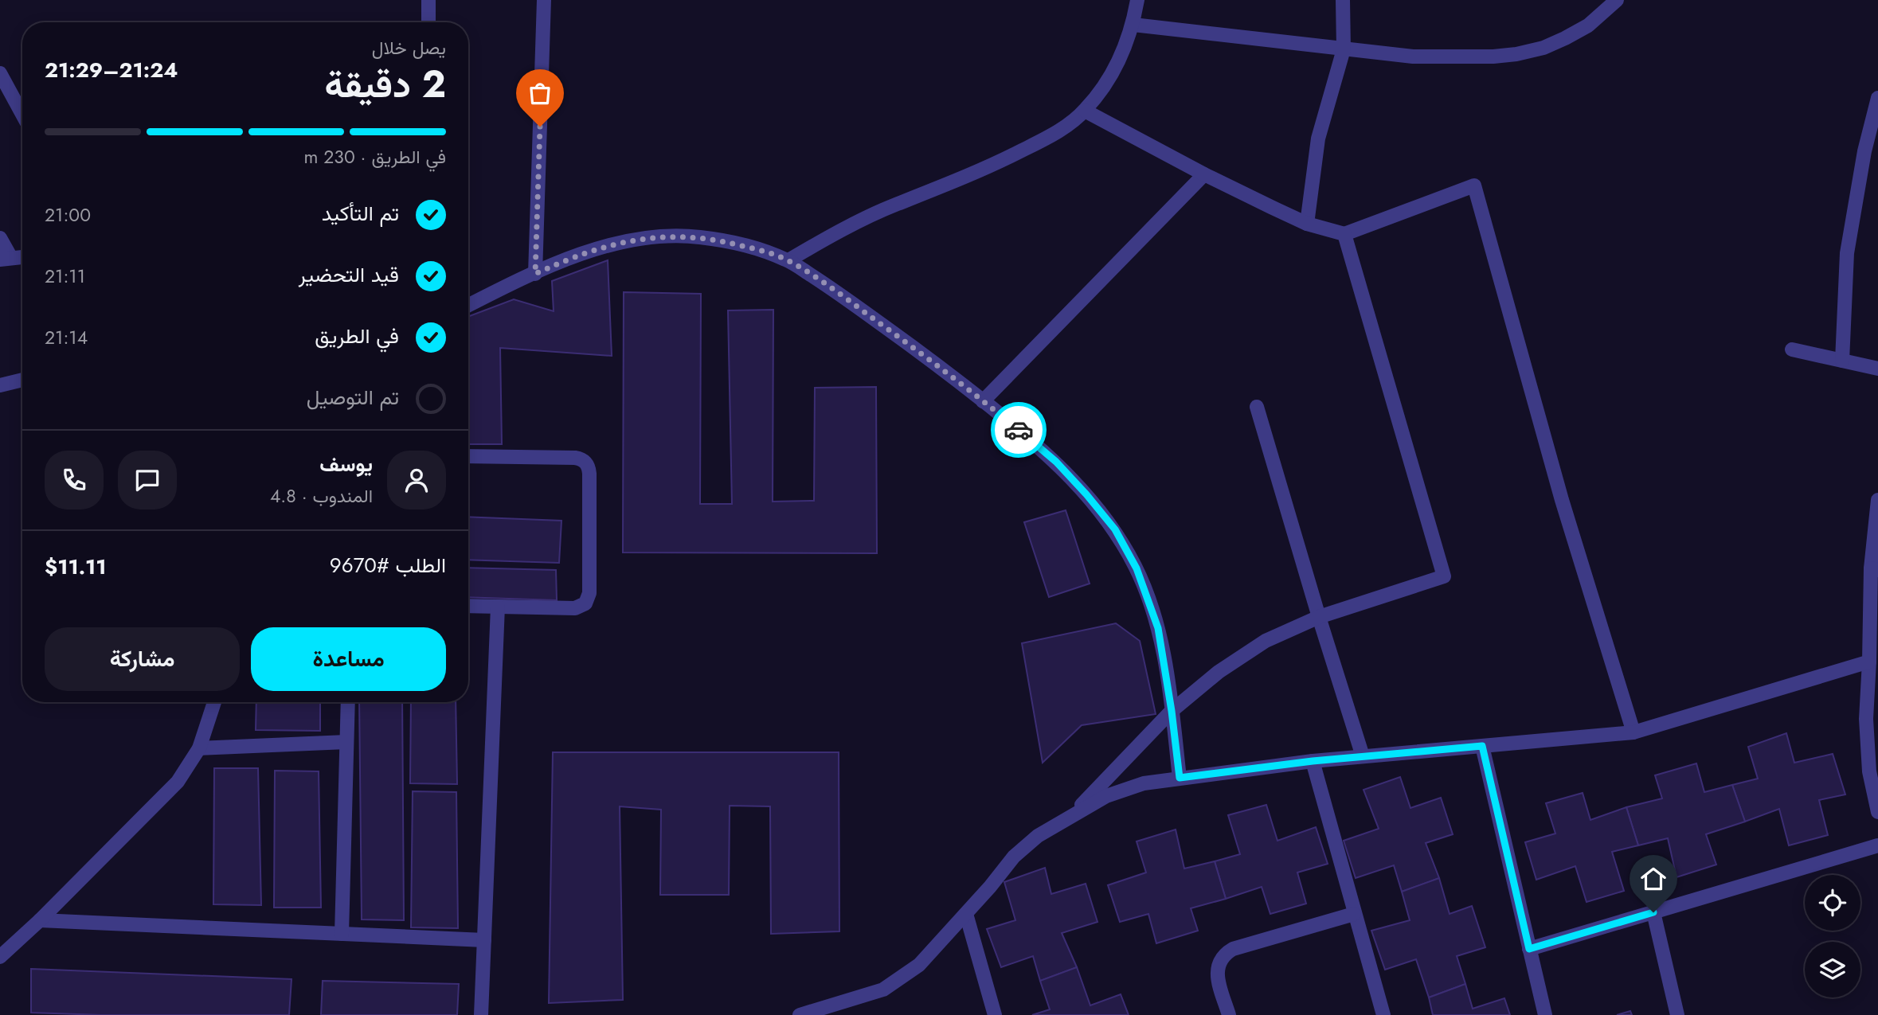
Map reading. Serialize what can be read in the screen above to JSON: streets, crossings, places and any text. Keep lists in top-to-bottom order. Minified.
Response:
{"page":{"heading":["2 دقيقة","يصل خلال","21:24–21:29"],"panel":["يوسف","المندوب · 4.8","الطلب #9670","$11.11"],"bar":"في الطريق · 230 m","list":[["تم التأكيد","21:00"],["قيد التحضير","21:11"],["في الطريق","21:14"],"تم التوصيل"],"buttons":["مساعدة","مشاركة"]}}
